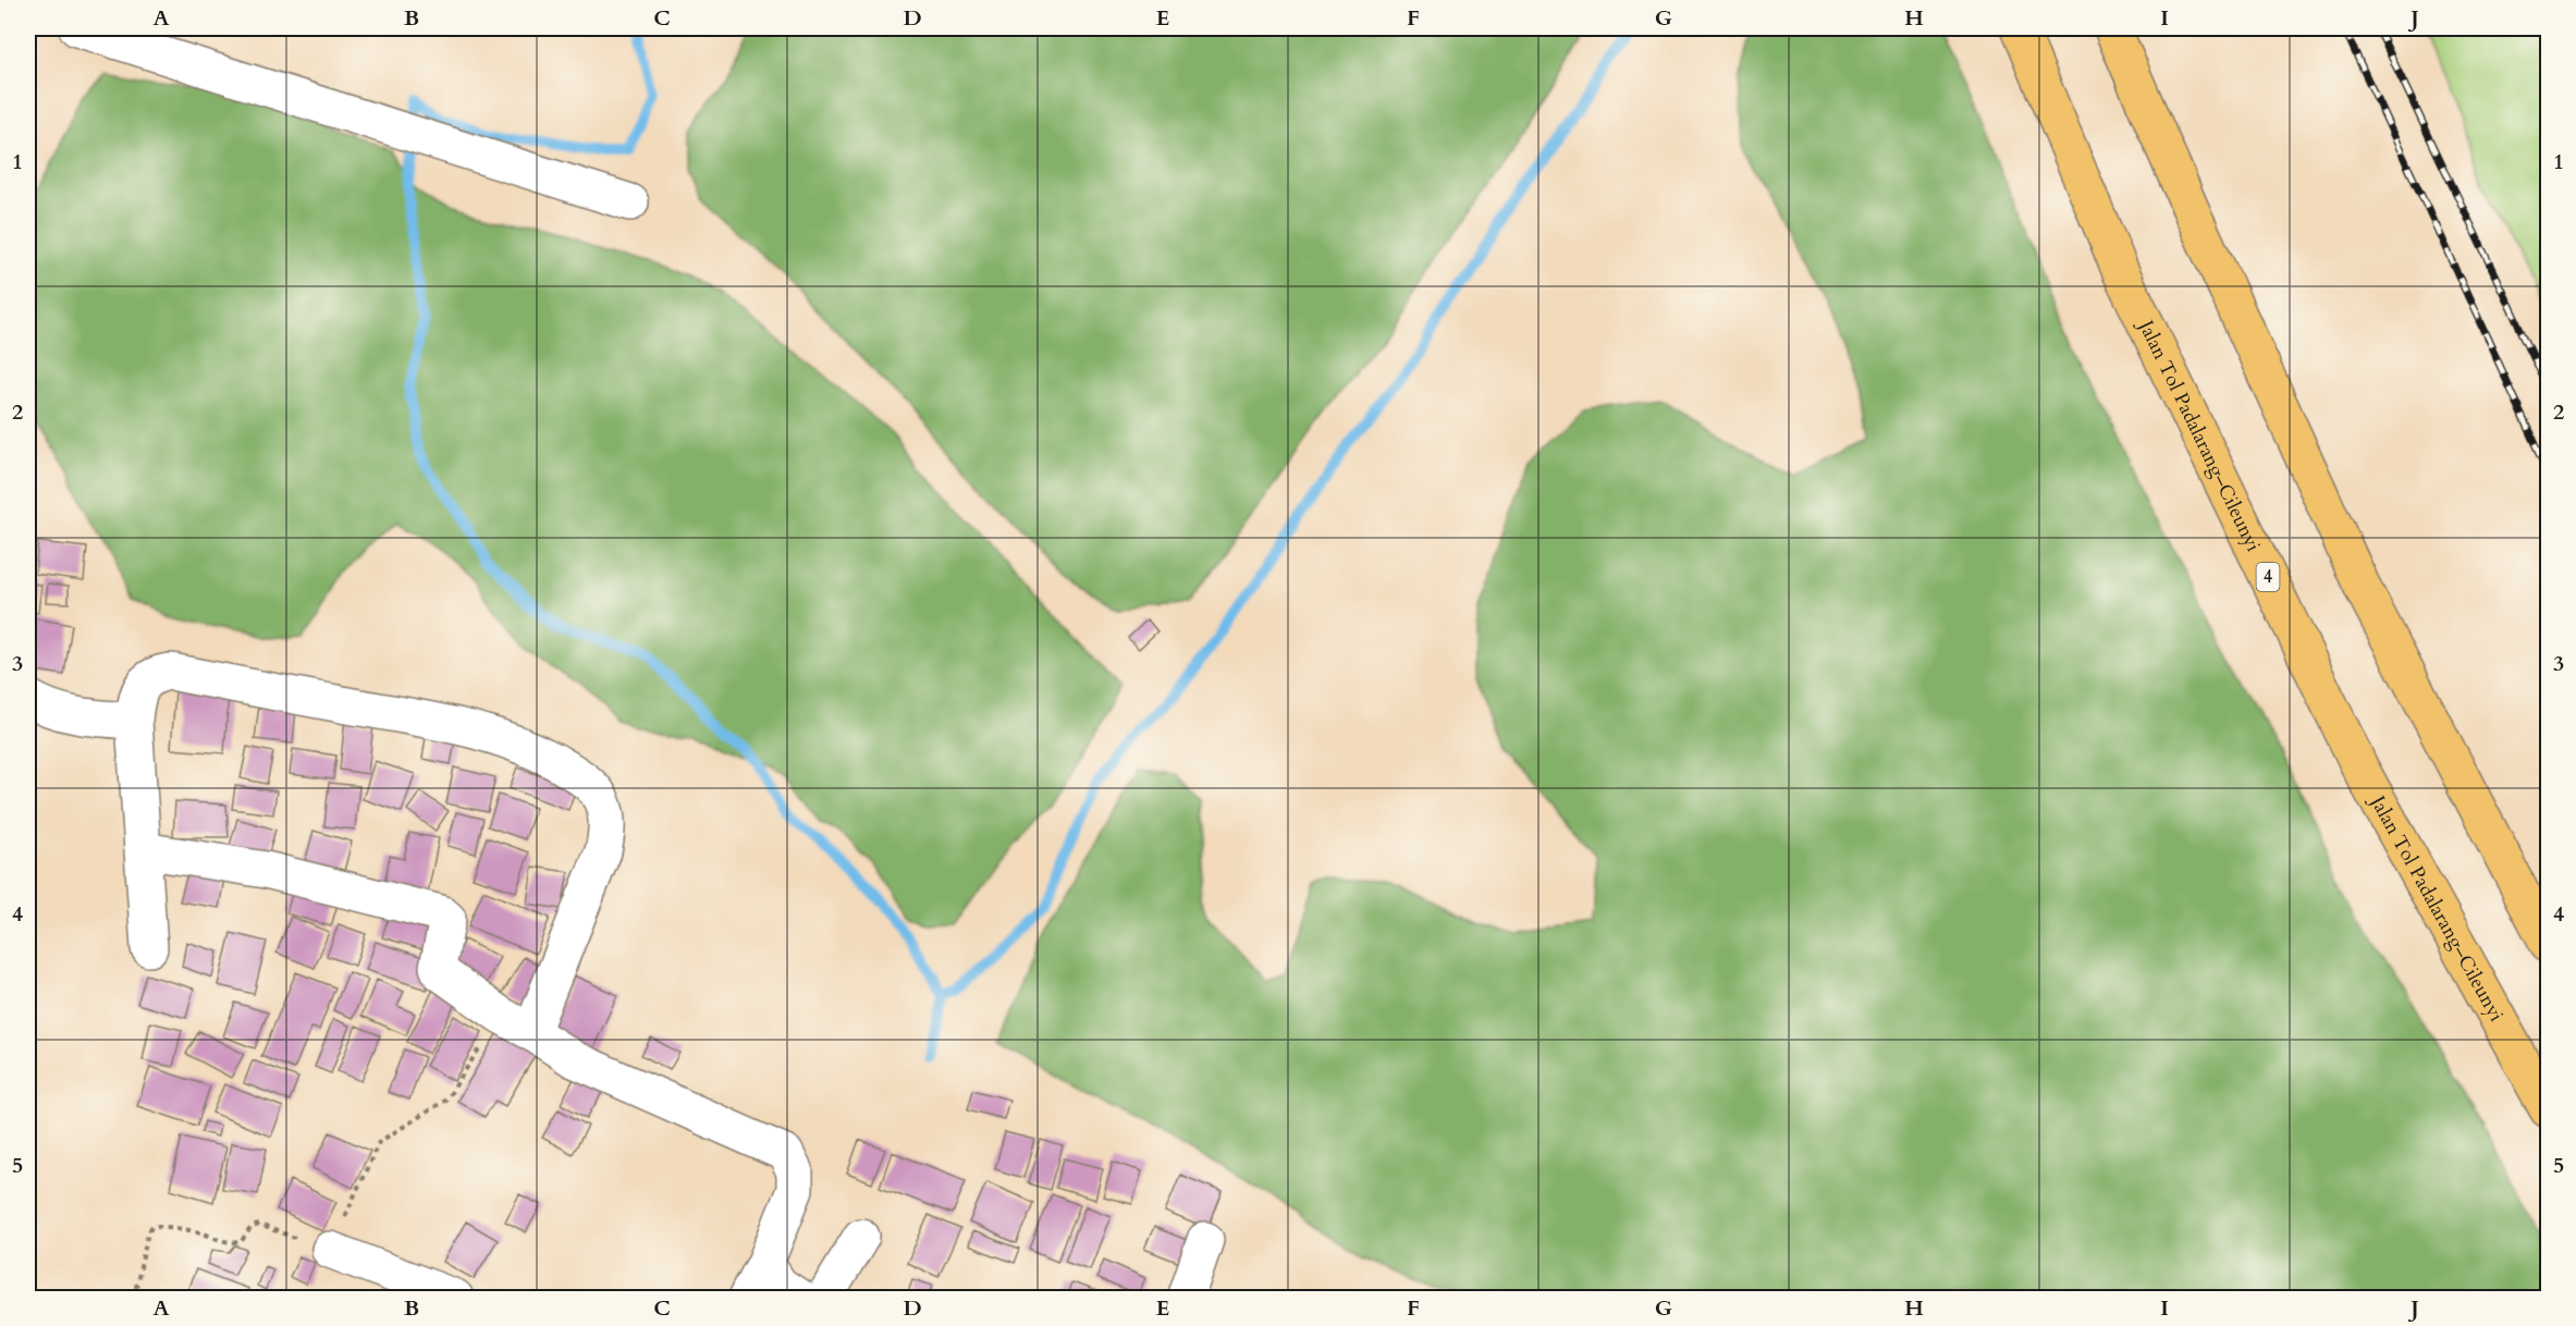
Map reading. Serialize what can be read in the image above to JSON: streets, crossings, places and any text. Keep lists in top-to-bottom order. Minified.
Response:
{"streets":{"highway":["Jalan Tol Padalarang–Cileunyi","4"]},"grid":{"columns":["A","B","C","D","E","F","G","H","I","J"],"rows":["1","2","3","4","5"]}}
